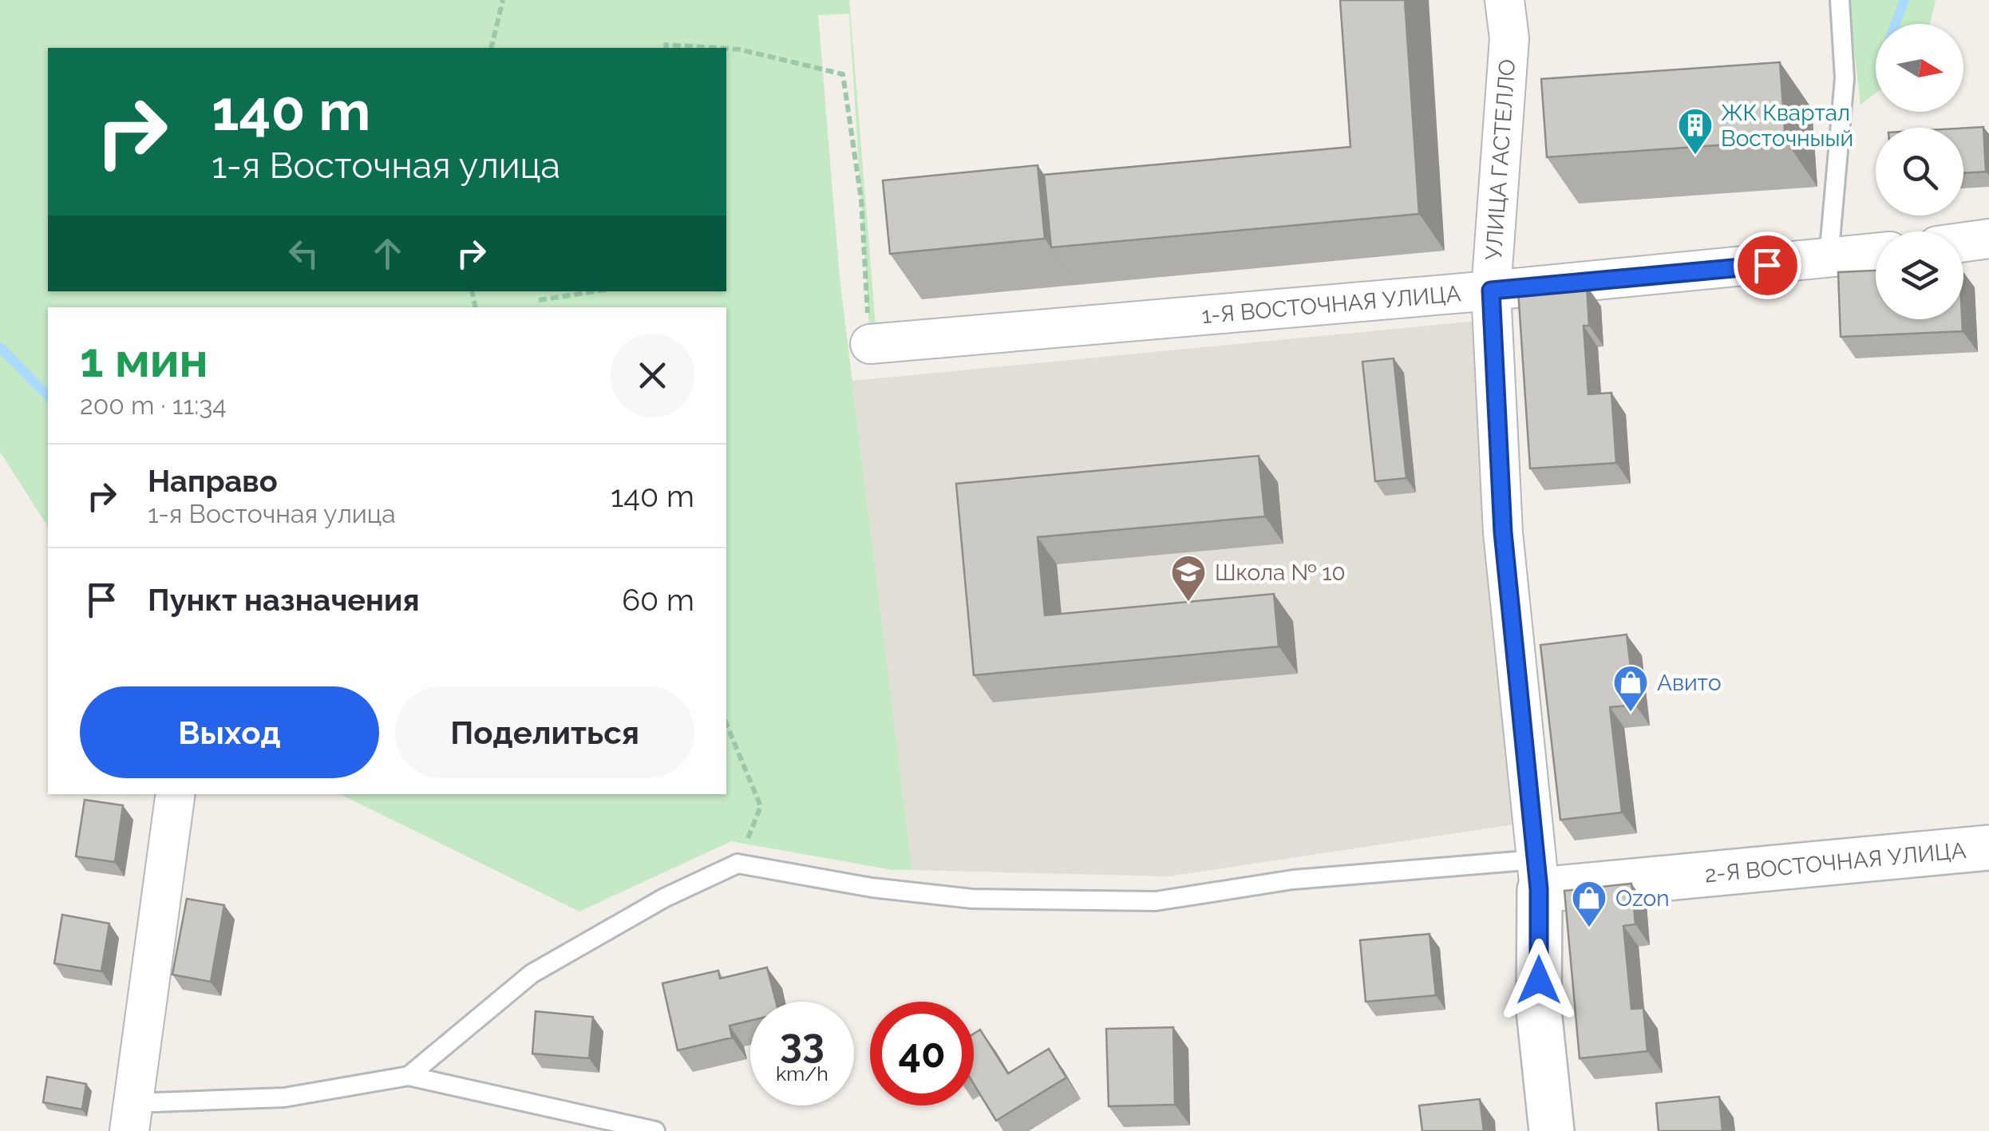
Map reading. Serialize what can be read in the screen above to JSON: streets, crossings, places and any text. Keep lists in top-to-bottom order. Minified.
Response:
{"streets":{"street":["УЛИЦА ГАСТЕЛЛО","1-Я ВОСТОЧНАЯ УЛИЦА","2-Я ВОСТОЧНАЯ УЛИЦА"]},"crossings":[["УЛИЦА ГАСТЕЛЛО","1-Я ВОСТОЧНАЯ УЛИЦА"],["УЛИЦА ГАСТЕЛЛО","2-Я ВОСТОЧНАЯ УЛИЦА"]],"places":{"building":["ЖК Квартал Восточныый"],"school or university":["Школа № 10"],"shop":["Авито","Ozon"]},"north":"right","page":{"turn":["140 m","1-я Восточная улица"],"heading":["1 мин","200 m · 11:34"],"list":[{"name":"Направо","note":"1-я Восточная улица","value":"140 m"},{"name":"Пункт назначения","value":"60 m"}],"buttons":["Выход","Поделиться"],"speed":"33 km/h","limit":"40"}}
